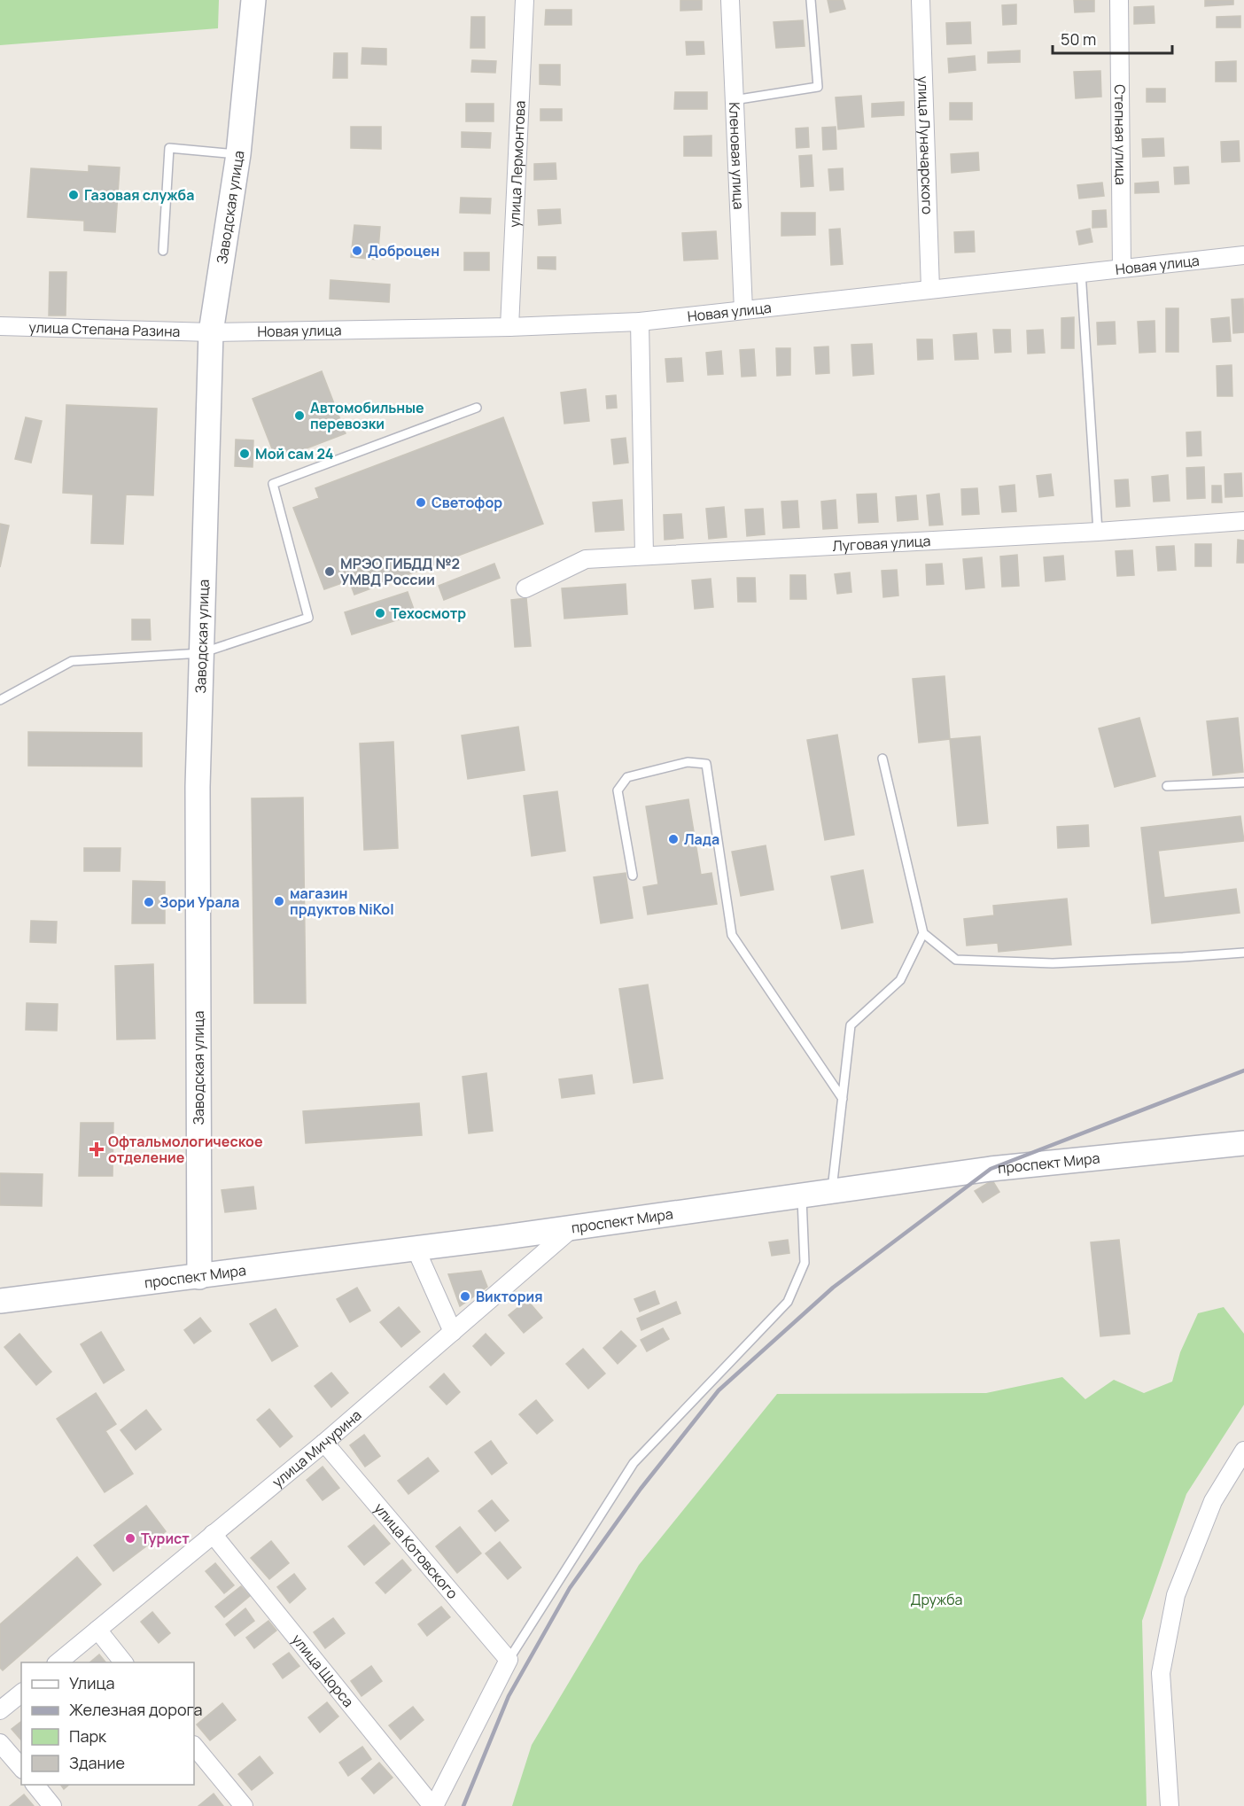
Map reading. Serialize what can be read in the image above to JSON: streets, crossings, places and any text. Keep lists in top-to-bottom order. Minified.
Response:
{"streets":{"street":["Степная улица","улица Луначарского","Кленовая улица","улица Лермонтова","Заводская улица","Новая улица","улица Степана Разина","Луговая улица","проспект Мира","улица Мичурина","улица Котовского","улица Щорса"]},"crossings":[["Степная улица","Новая улица"],["улица Луначарского","Новая улица"],["Кленовая улица","Новая улица"],["улица Лермонтова","Новая улица"],["Заводская улица","Новая улица"],["Заводская улица","улица Степана Разина"],["Заводская улица","проспект Мира"],["Новая улица","улица Степана Разина"],["проспект Мира","улица Мичурина"],["улица Мичурина","улица Котовского"],["улица Мичурина","улица Щорса"]],"parks":["Дружба"],"places":{"other":["Газовая служба","Доброцен","Автомобильные перевозки","Мой сам 24","Светофор","МРЭО ГИБДД №2 УМВД России","Техосмотр","Лада","магазин прдуктов NiKol","Зори Урала","Виктория","Турист"],"health":["Офтальмологическое отделение"]},"legend":["Улица","Железная дорога","Парк","Здание"],"scale_bar":"50 m"}
